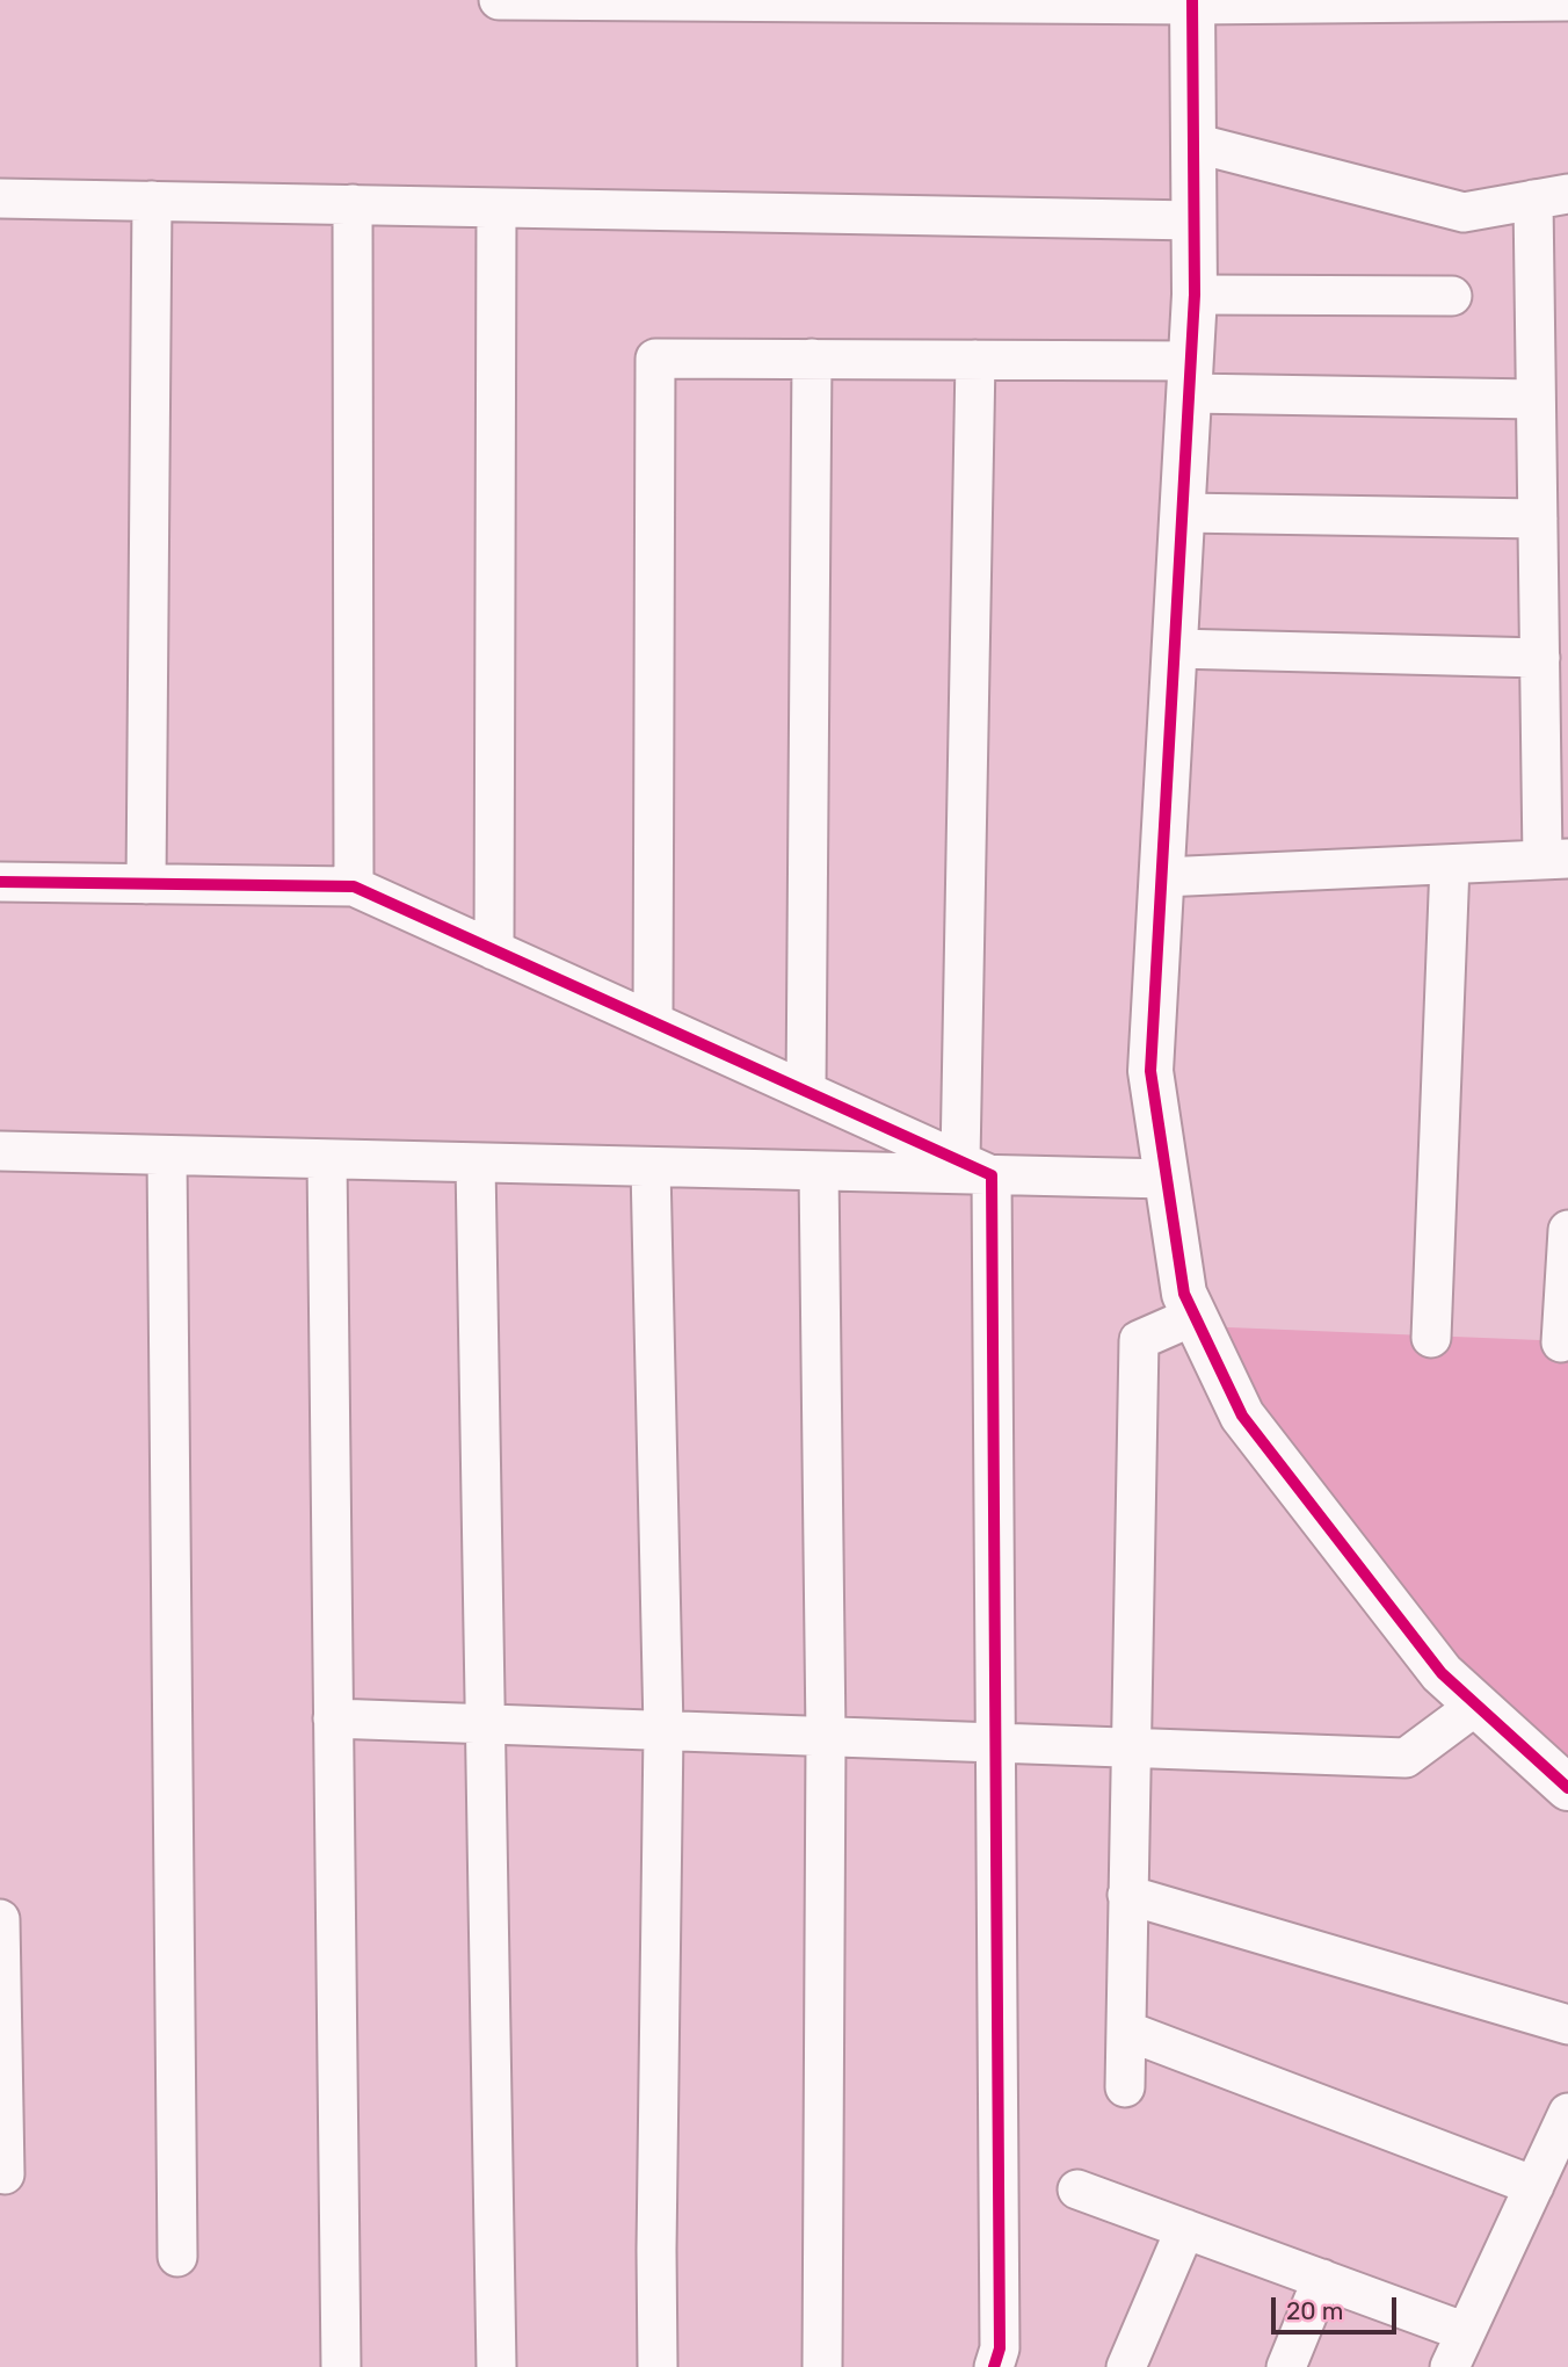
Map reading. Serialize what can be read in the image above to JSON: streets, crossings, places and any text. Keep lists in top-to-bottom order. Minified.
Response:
{"scale_bar":"20 m"}
